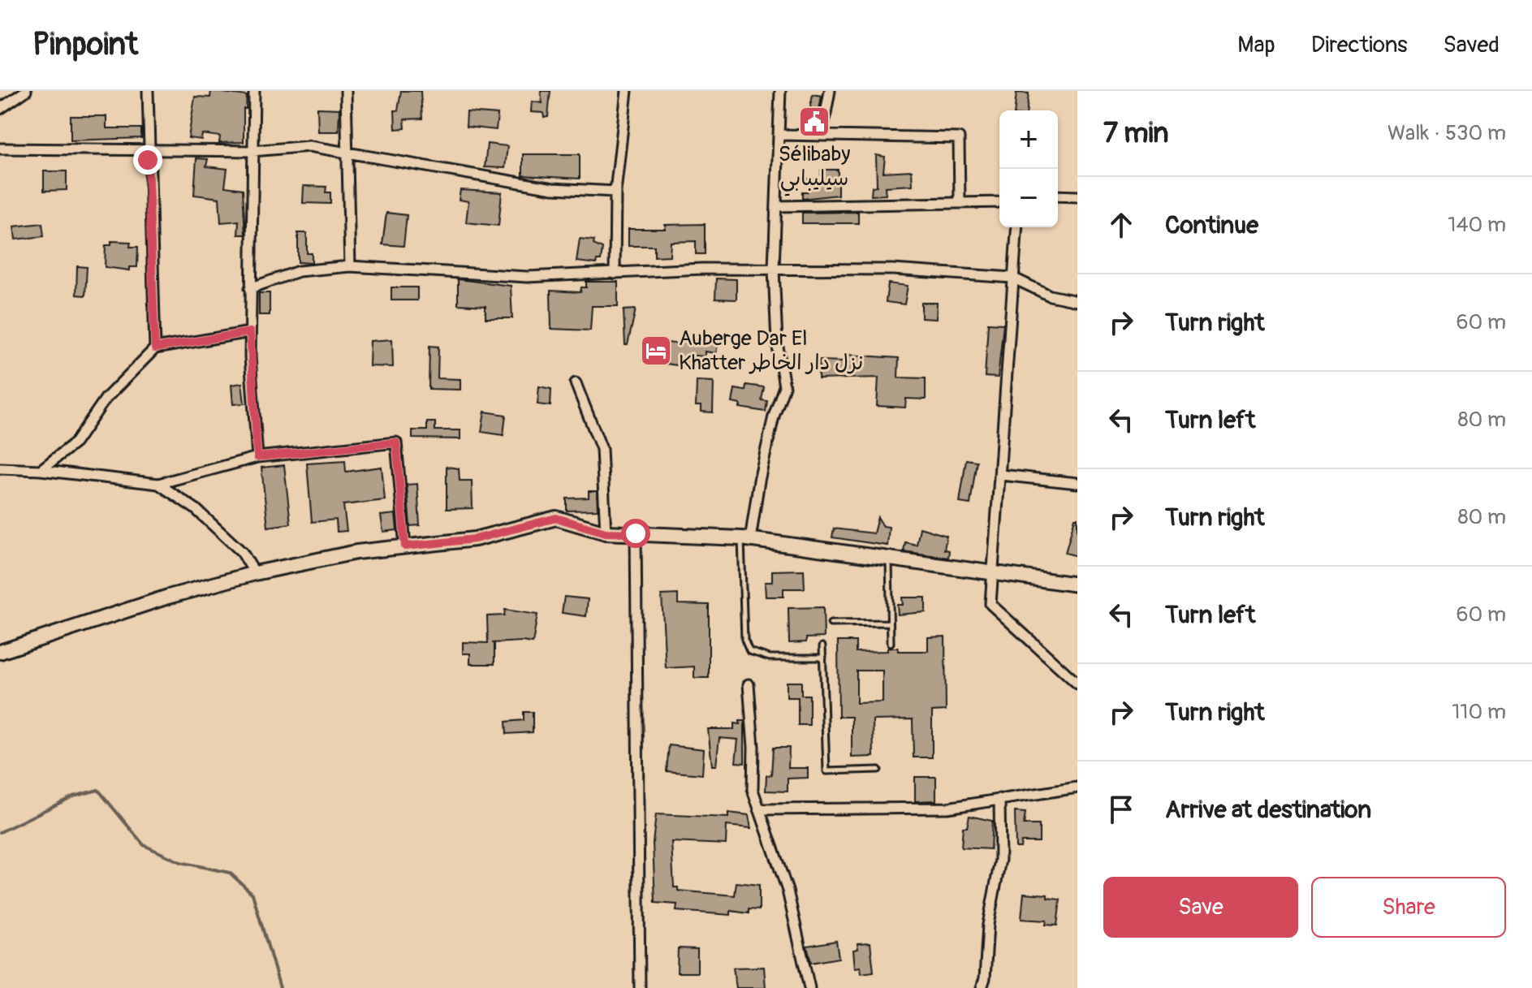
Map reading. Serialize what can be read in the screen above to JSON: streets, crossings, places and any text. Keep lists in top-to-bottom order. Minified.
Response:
{"places":{"public building":["Sélibaby سيليبابي"],"hotel":["Auberge Dar El Khatter نزل دار الخاطر"]},"page":{"header":"Pinpoint","nav":["Map","Directions","Saved"],"heading":["7 min","Walk · 530 m"],"map_buttons":["+","−"],"list":[["Continue","140 m"],["Turn right","60 m"],["Turn left","80 m"],["Turn right","80 m"],["Turn left","60 m"],["Turn right","110 m"],"Arrive at destination"],"buttons":["Save","Share"]}}
